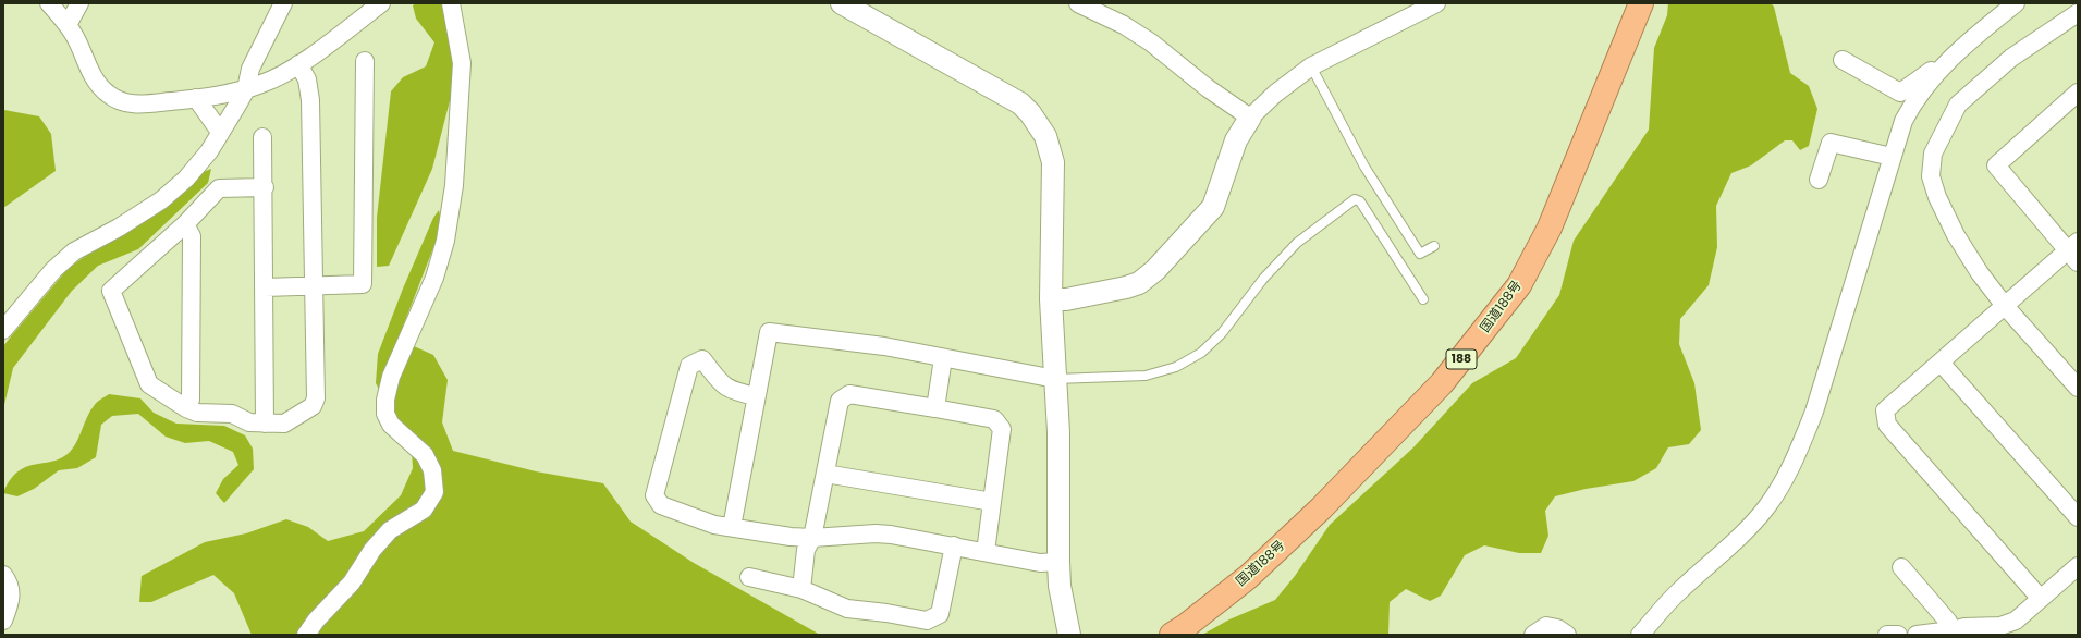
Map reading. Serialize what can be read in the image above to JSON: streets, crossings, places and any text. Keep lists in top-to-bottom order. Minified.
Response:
{"streets":{"highway":["国道188号","188"]}}
